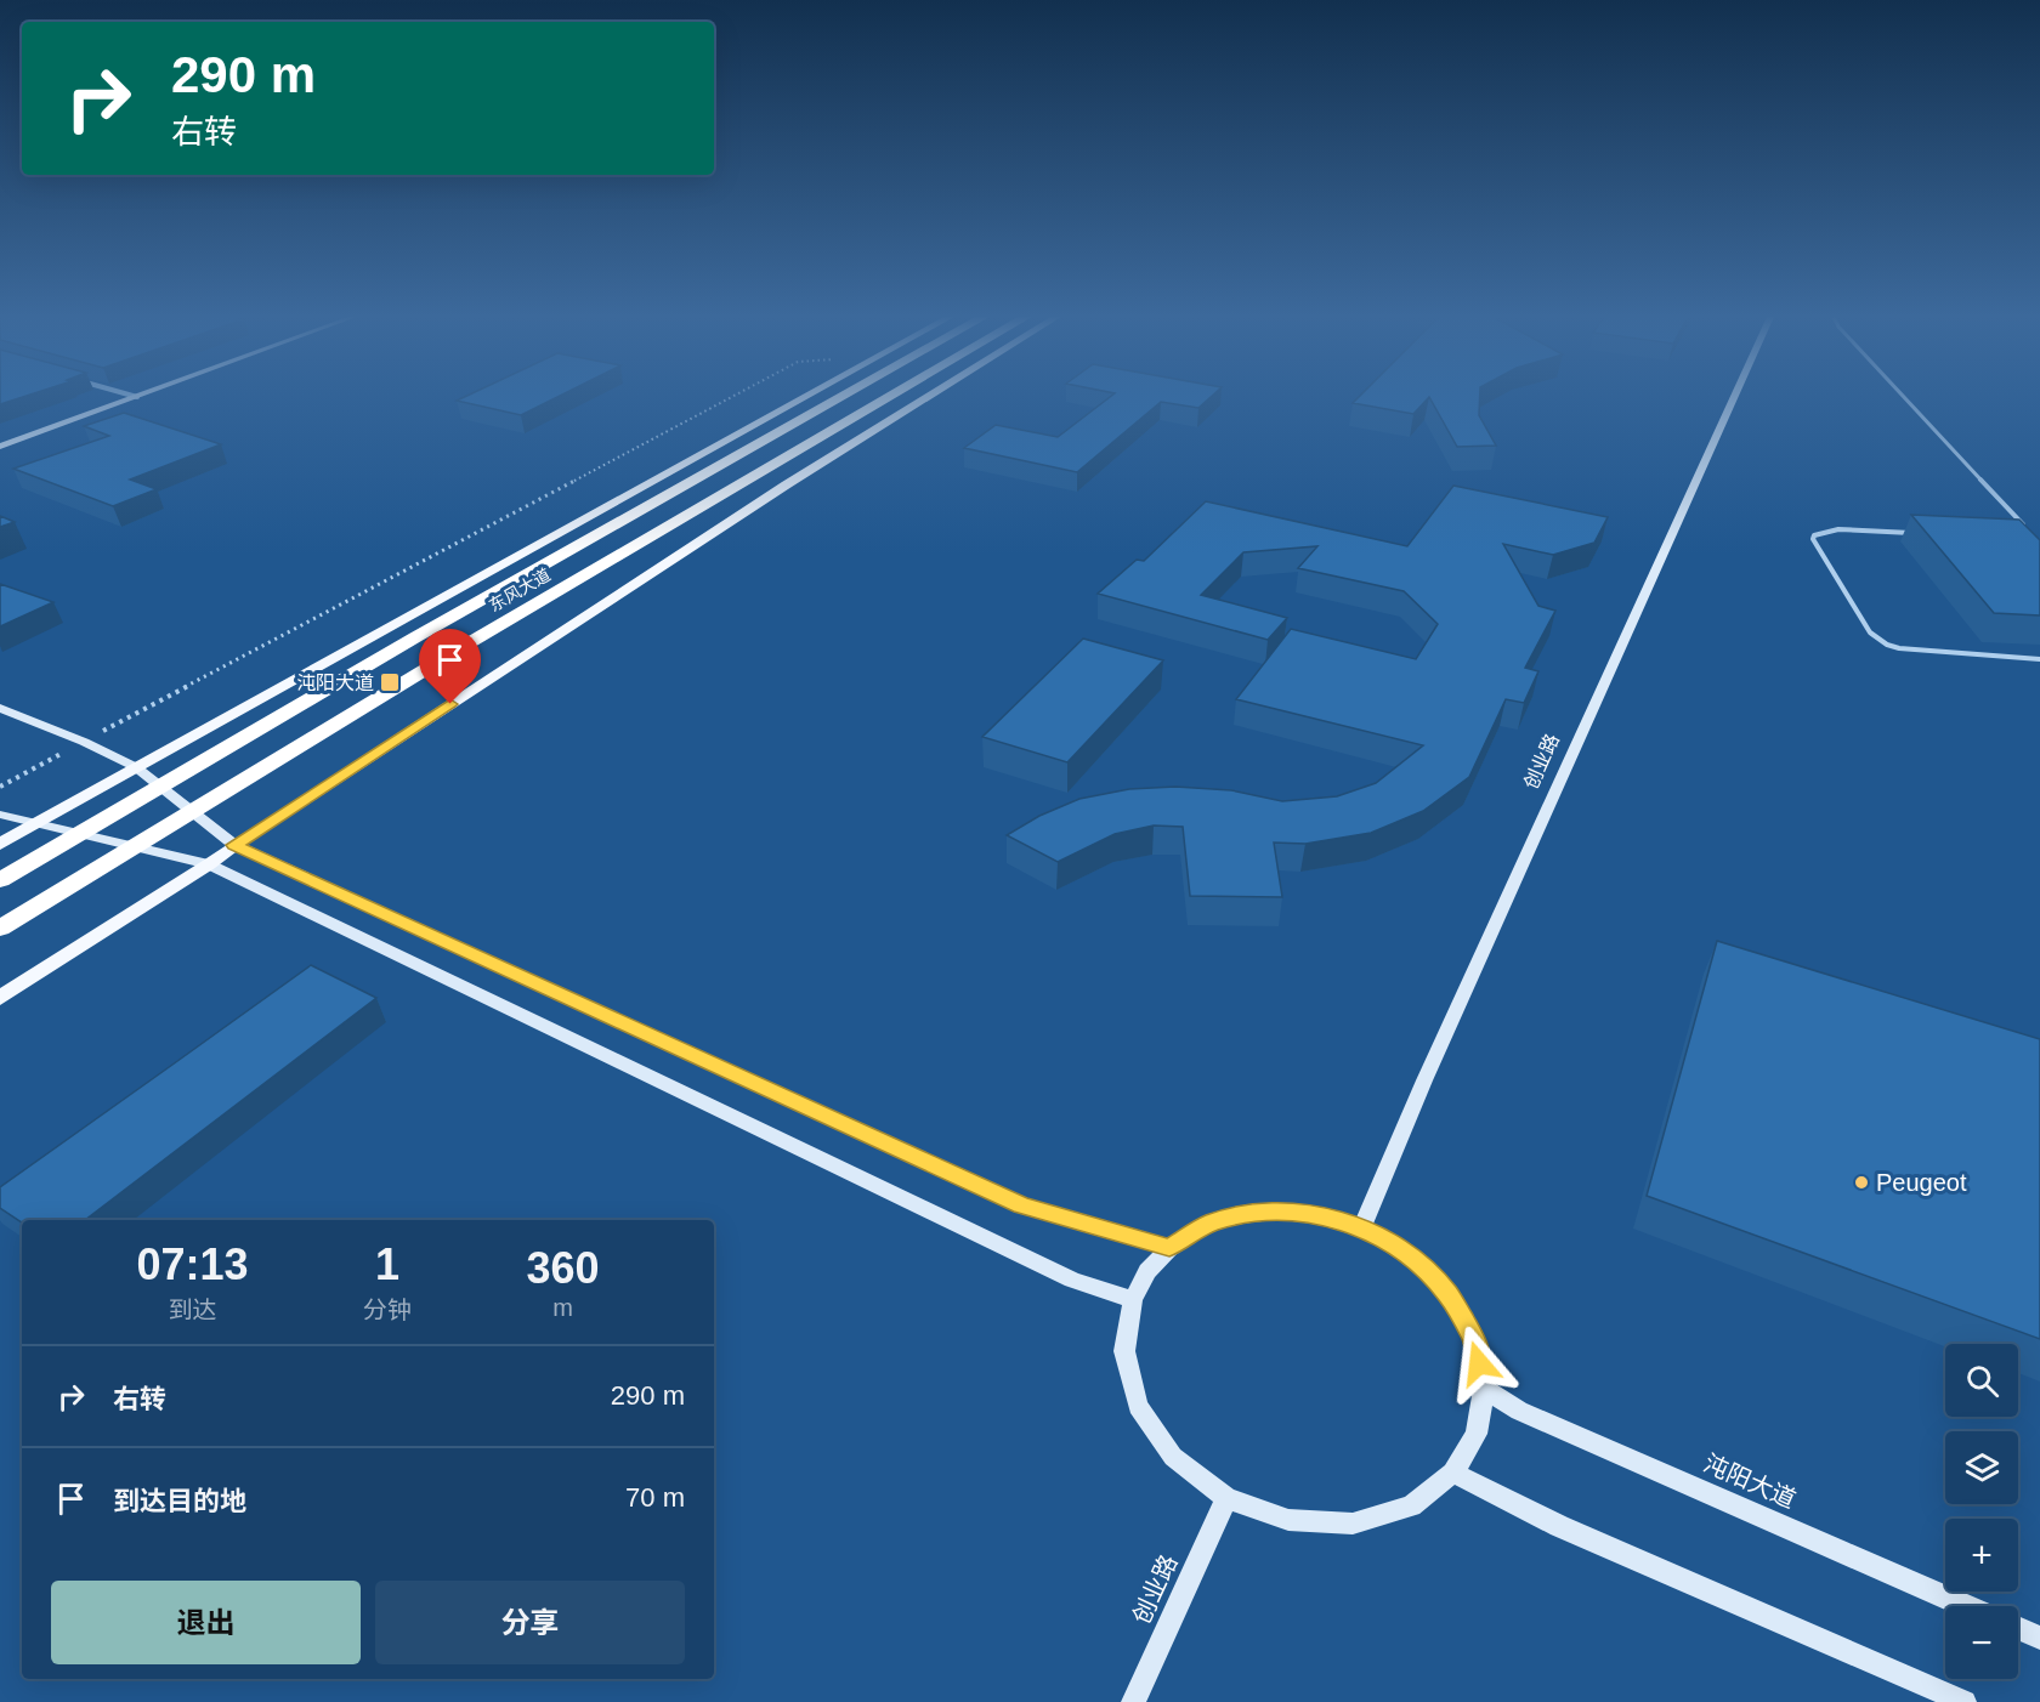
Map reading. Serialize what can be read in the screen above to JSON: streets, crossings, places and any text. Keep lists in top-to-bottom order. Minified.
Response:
{"streets":{"highway":["东风大道"],"main road":["创业路","沌阳大道"]},"places":{"transit":["沌阳大道"],"other":["Peugeot"]},"page":{"turn":["290 m","右转"],"eta":["07:13","到达","1","分钟","360","m"],"map_buttons":["+","−"],"list":[{"name":"右转","value":"290 m"},{"name":"到达目的地","value":"70 m"}],"buttons":["退出","分享"]}}
